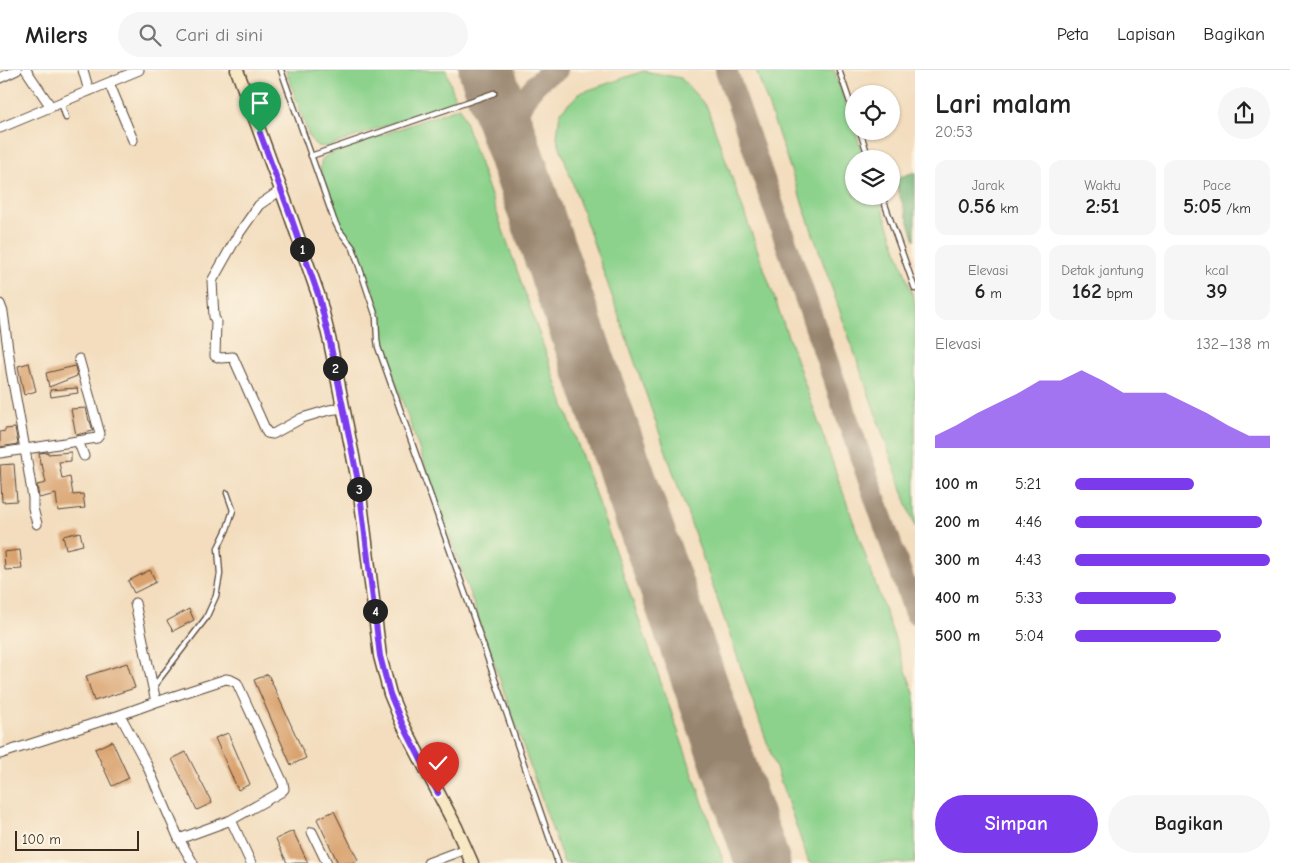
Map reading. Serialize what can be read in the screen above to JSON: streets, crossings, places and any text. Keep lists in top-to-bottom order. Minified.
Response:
{"scale_bar":"100 m","page":{"header":"Milers","search":"Cari di sini","nav":["Peta","Lapisan","Bagikan"],"heading":["Lari malam","20:53"],"stats":[["Jarak","0.56 km"],["Waktu","2:51"],["Pace","5:05 /km"],["Elevasi","6 m"],["Detak jantung","162 bpm"],["kcal","39"]],"pins":["1","2","3","4"],"chart":["Elevasi","132–138 m"],"list":[{"name":"100 m","note":"5:21"},{"name":"200 m","note":"4:46"},{"name":"300 m","note":"4:43"},{"name":"400 m","note":"5:33"},{"name":"500 m","note":"5:04"}],"buttons":["Simpan","Bagikan"],"scale":"100 m"}}
